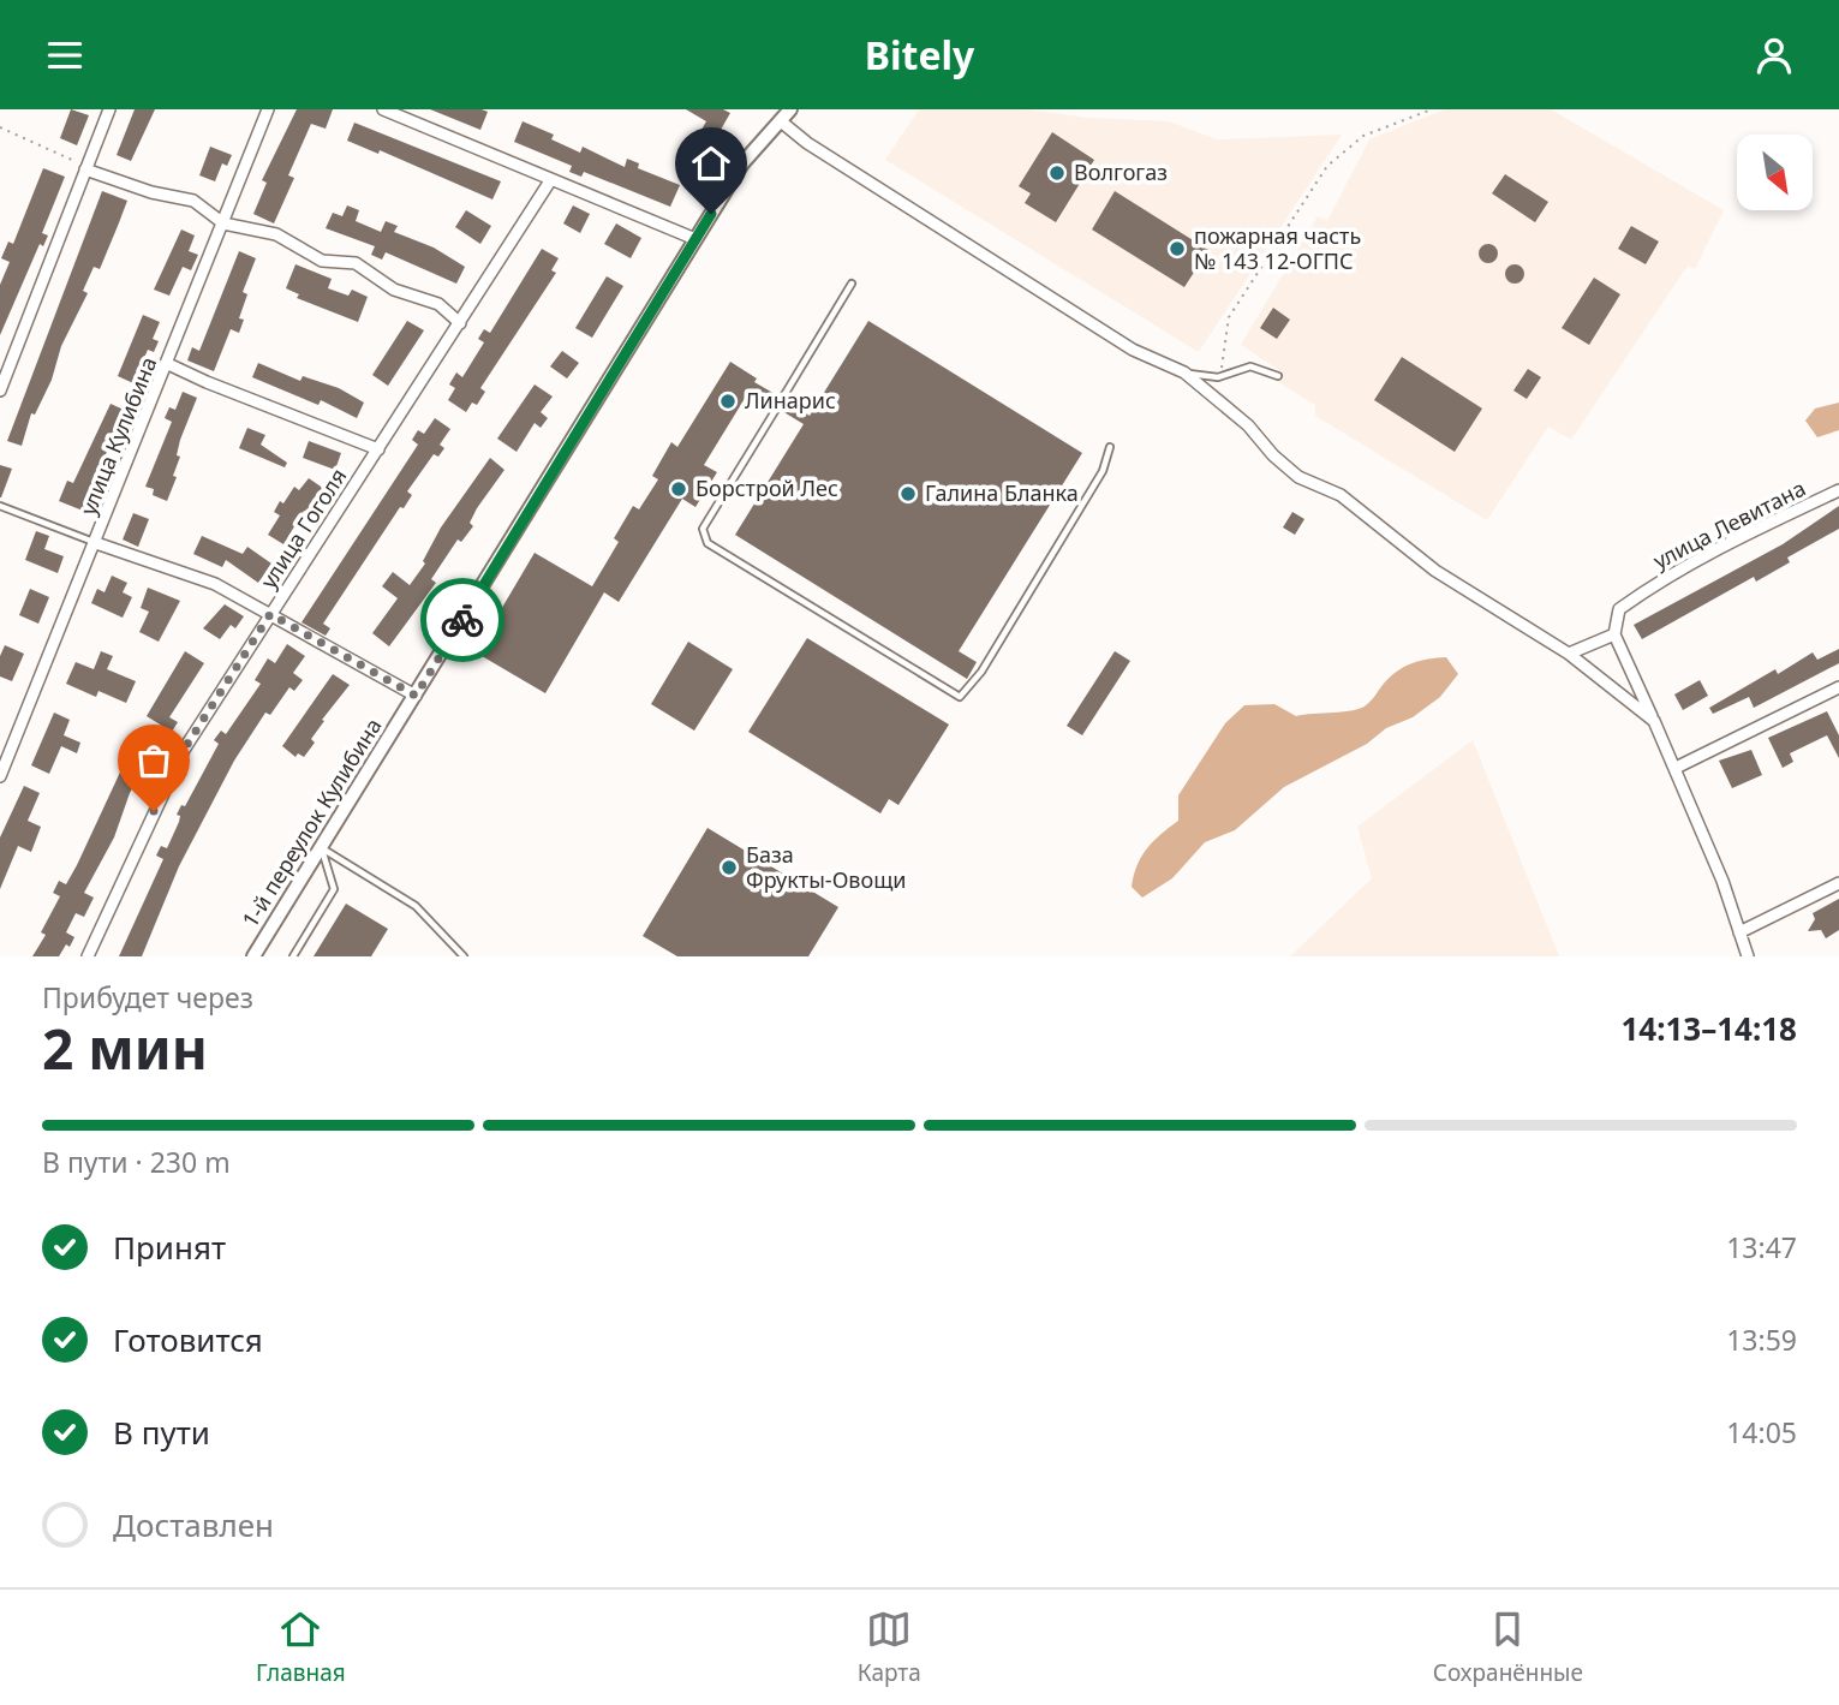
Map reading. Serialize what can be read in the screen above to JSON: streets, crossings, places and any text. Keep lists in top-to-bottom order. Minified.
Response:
{"streets":{"street":["улица Кулибина","улица Левитана","улица Гоголя","1-й переулок Кулибина"]},"places":["Волгогаз","пожарная часть № 143 12-ОГПС","Линарис","Борстрой Лес","Галина Бланка","База Фрукты-Овощи"],"north":"bottom right","page":{"header":"Bitely","heading":["2 мин","Прибудет через","14:13–14:18"],"bar":"В пути · 230 m","list":[["Принят","13:47"],["Готовится","13:59"],["В пути","14:05"],"Доставлен"],"tabs":["Главная","Карта","Сохранённые"]}}
